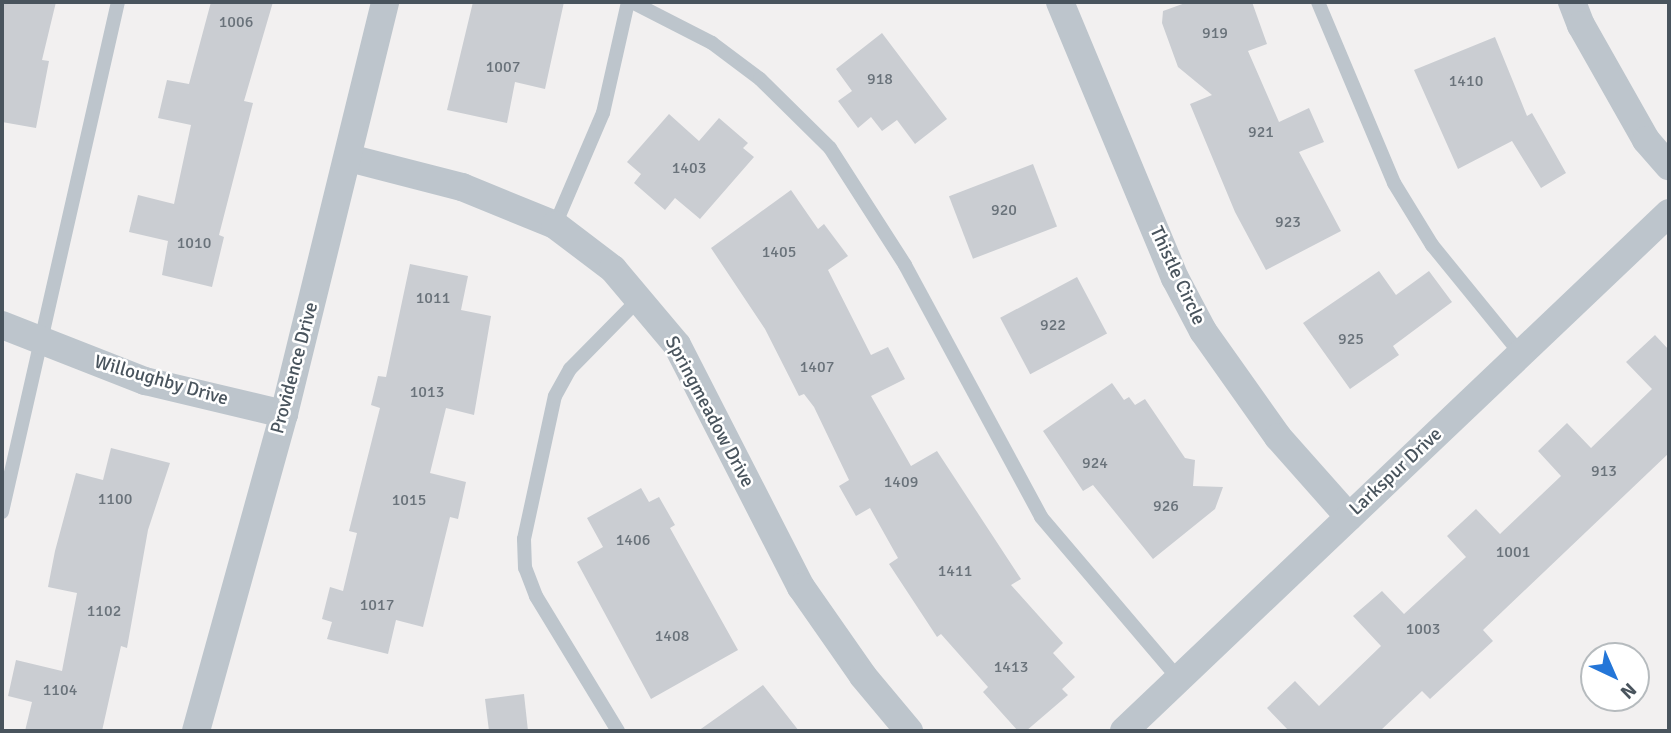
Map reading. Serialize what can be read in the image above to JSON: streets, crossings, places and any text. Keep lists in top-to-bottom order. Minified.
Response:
{"streets":{"street":["Thistle Circle","Providence Drive","Willoughby Drive","Springmeadow Drive","Larkspur Drive"]},"crossings":[["Thistle Circle","Larkspur Drive"],["Providence Drive","Willoughby Drive"],["Providence Drive","Springmeadow Drive"]],"house_numbers":["1006","919","1007","918","1410","921","1403","920","923","1010","1405","1011","922","925","1407","1013","924","913","1409","1100","1015","926","1406","1001","1411","1017","1102","1003","1408","1413","1104"],"north":"bottom right"}
